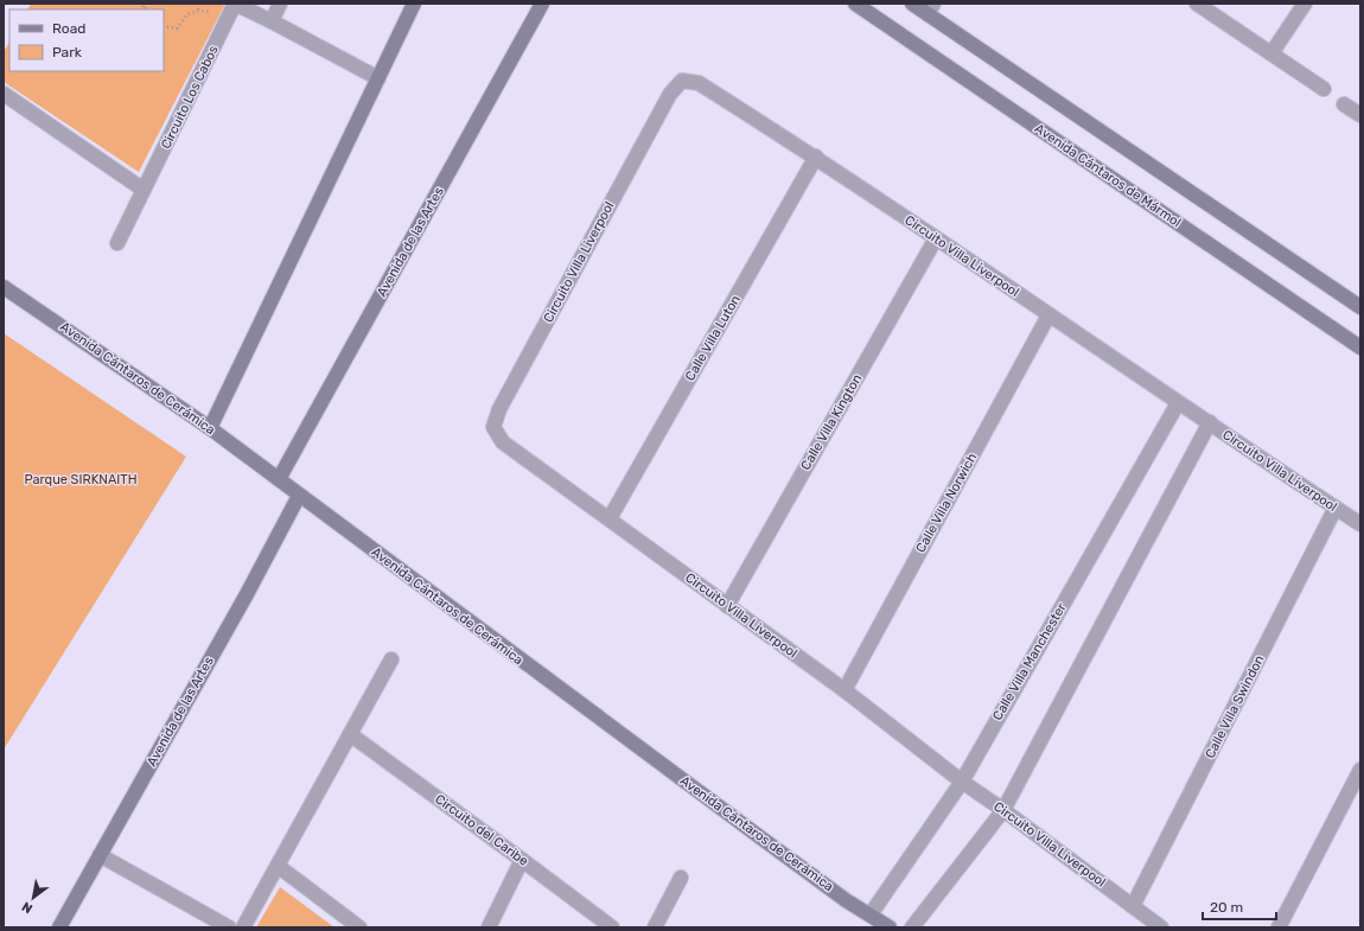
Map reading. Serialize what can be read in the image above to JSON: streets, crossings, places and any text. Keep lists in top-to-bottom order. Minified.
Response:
{"streets":{"street":["Circuito Los Cabos","Avenida Cántaros de Mármol","Avenida de las Artes","Circuito Villa Liverpool","Calle Villa Luton","Avenida Cántaros de Cerámica","Calle Villa Kington","Calle Villa Norwich","Calle Villa Manchester","Calle Villa Swindon","Circuito del Caribe"]},"crossings":[["Avenida de las Artes","Avenida Cántaros de Cerámica"],["Circuito Villa Liverpool","Calle Villa Luton"],["Circuito Villa Liverpool","Calle Villa Kington"],["Circuito Villa Liverpool","Calle Villa Norwich"],["Circuito Villa Liverpool","Calle Villa Manchester"],["Circuito Villa Liverpool","Calle Villa Swindon"],["Avenida Cántaros de Cerámica","Calle Villa Manchester"]],"parks":["Parque SIRKNAITH"],"legend":["Road","Park"],"scale_bar":"20 m","north":"bottom left"}
